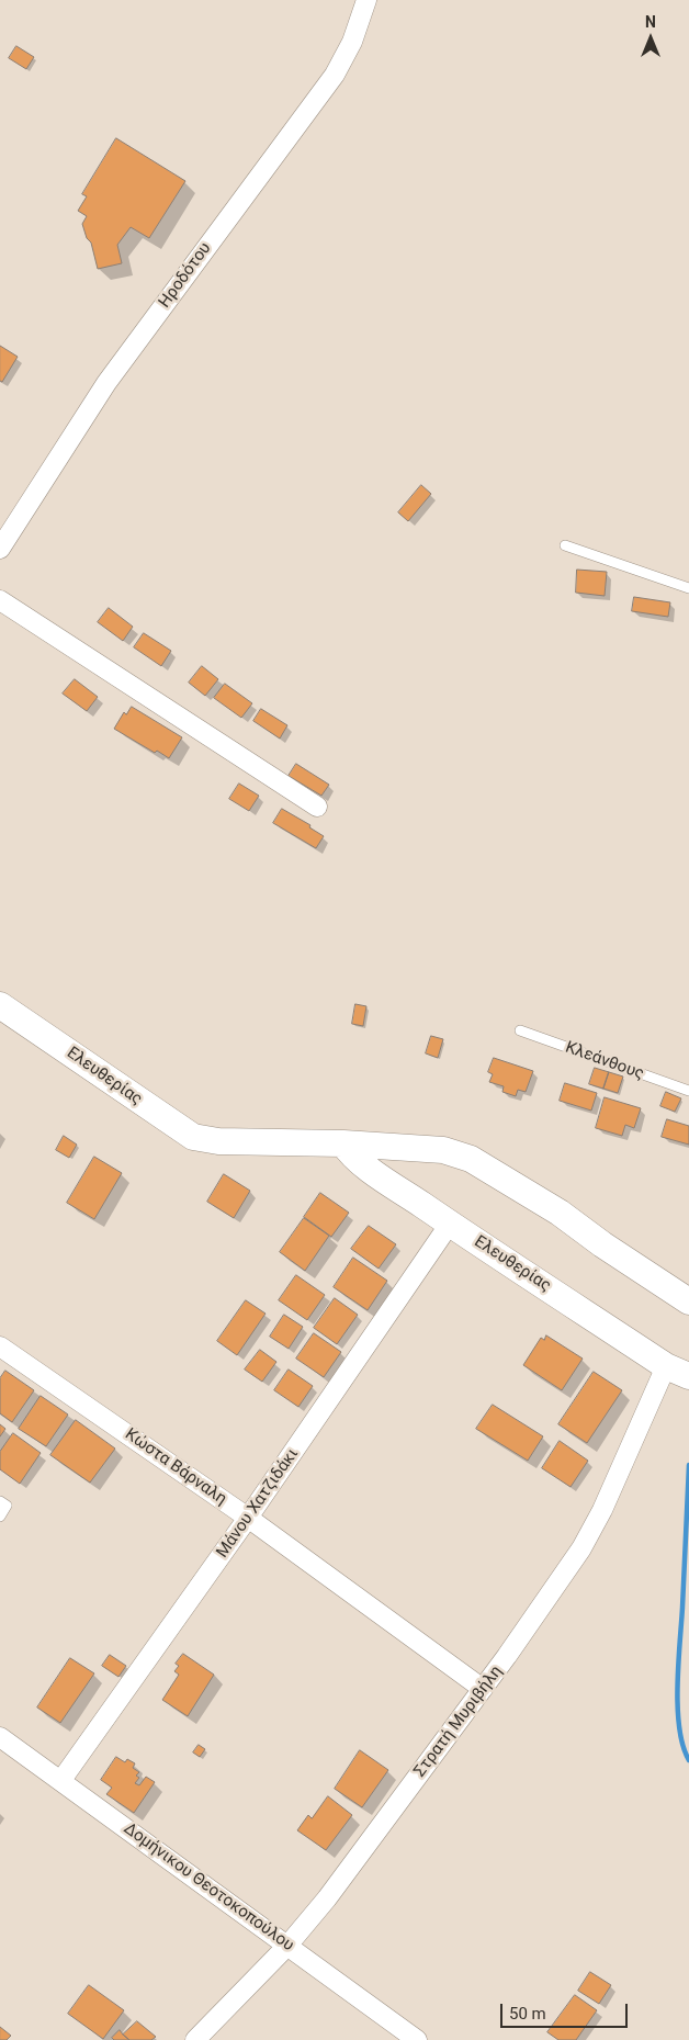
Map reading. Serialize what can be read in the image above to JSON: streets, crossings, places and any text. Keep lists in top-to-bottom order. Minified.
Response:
{"streets":{"street":["Ηροδότου","Ελευθερίας","Κώστα Βάρναλη","Μάνου Χατζιδάκι","Στρατή Μυριβήλη","Δομήνικου Θεοτοκοπούλου"],"lane":["Κλεάνθους"]},"crossings":[["Ελευθερίας","Μάνου Χατζιδάκι"],["Ελευθερίας","Στρατή Μυριβήλη"],["Κώστα Βάρναλη","Μάνου Χατζιδάκι"],["Κώστα Βάρναλη","Στρατή Μυριβήλη"],["Μάνου Χατζιδάκι","Δομήνικου Θεοτοκοπούλου"],["Στρατή Μυριβήλη","Δομήνικου Θεοτοκοπούλου"]],"scale_bar":"50 m","north":"top"}
